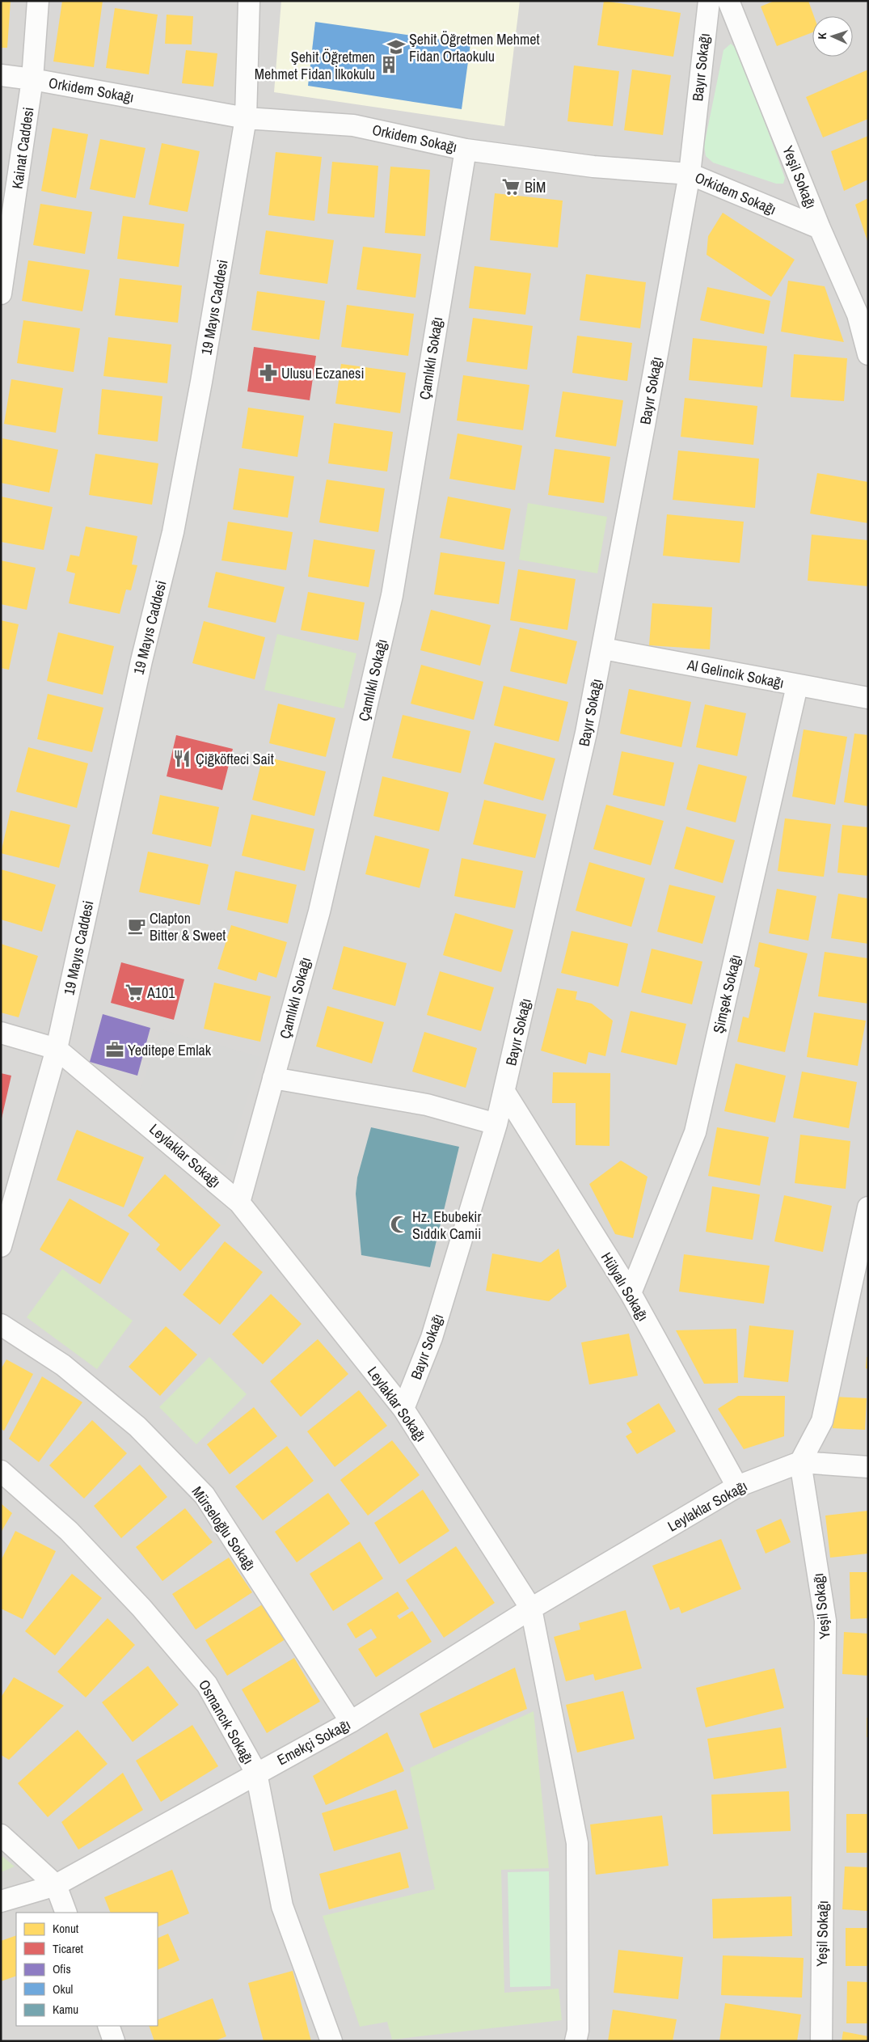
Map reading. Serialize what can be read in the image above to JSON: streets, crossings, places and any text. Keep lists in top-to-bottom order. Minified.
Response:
{"streets":{"street":["Bayır Sokağı","Orkidem Sokağı","Kainat Caddesi","Yeşil Sokağı","19 Mayıs Caddesi","Çamlıklı Sokağı","Al Gelincik Sokağı","Şimşek Sokağı","Leylaklar Sokağı","Hülyalı Sokağı","Mürseloğlu Sokağı","Osmancık Sokağı","Emekçi Sokağı"]},"crossings":[["Bayır Sokağı","Orkidem Sokağı"],["Bayır Sokağı","Al Gelincik Sokağı"],["Bayır Sokağı","Leylaklar Sokağı"],["Bayır Sokağı","Hülyalı Sokağı"],["Orkidem Sokağı","Kainat Caddesi"],["Orkidem Sokağı","Yeşil Sokağı"],["Orkidem Sokağı","19 Mayıs Caddesi"],["Orkidem Sokağı","Çamlıklı Sokağı"],["Yeşil Sokağı","Leylaklar Sokağı"],["19 Mayıs Caddesi","Leylaklar Sokağı"],["Çamlıklı Sokağı","Leylaklar Sokağı"],["Al Gelincik Sokağı","Şimşek Sokağı"],["Şimşek Sokağı","Hülyalı Sokağı"],["Leylaklar Sokağı","Hülyalı Sokağı"],["Leylaklar Sokağı","Emekçi Sokağı"],["Mürseloğlu Sokağı","Emekçi Sokağı"],["Osmancık Sokağı","Emekçi Sokağı"]],"places":{"school or university":["Şehit Öğretmen Mehmet Fidan Ortaokulu"],"building":["Şehit Öğretmen Mehmet Fidan İlkokulu"],"supermarket":["BİM","A101"],"pharmacy":["Ulusu Eczanesi"],"restaurant":["Çiğköfteci Sait"],"cafe":["Clapton Bitter & Sweet"],"office":["Yeditepe Emlak"],"mosque":["Hz. Ebubekir Sıddık Camii"]},"legend":["Konut","Ticaret","Ofis","Okul","Kamu"],"north":"left"}
